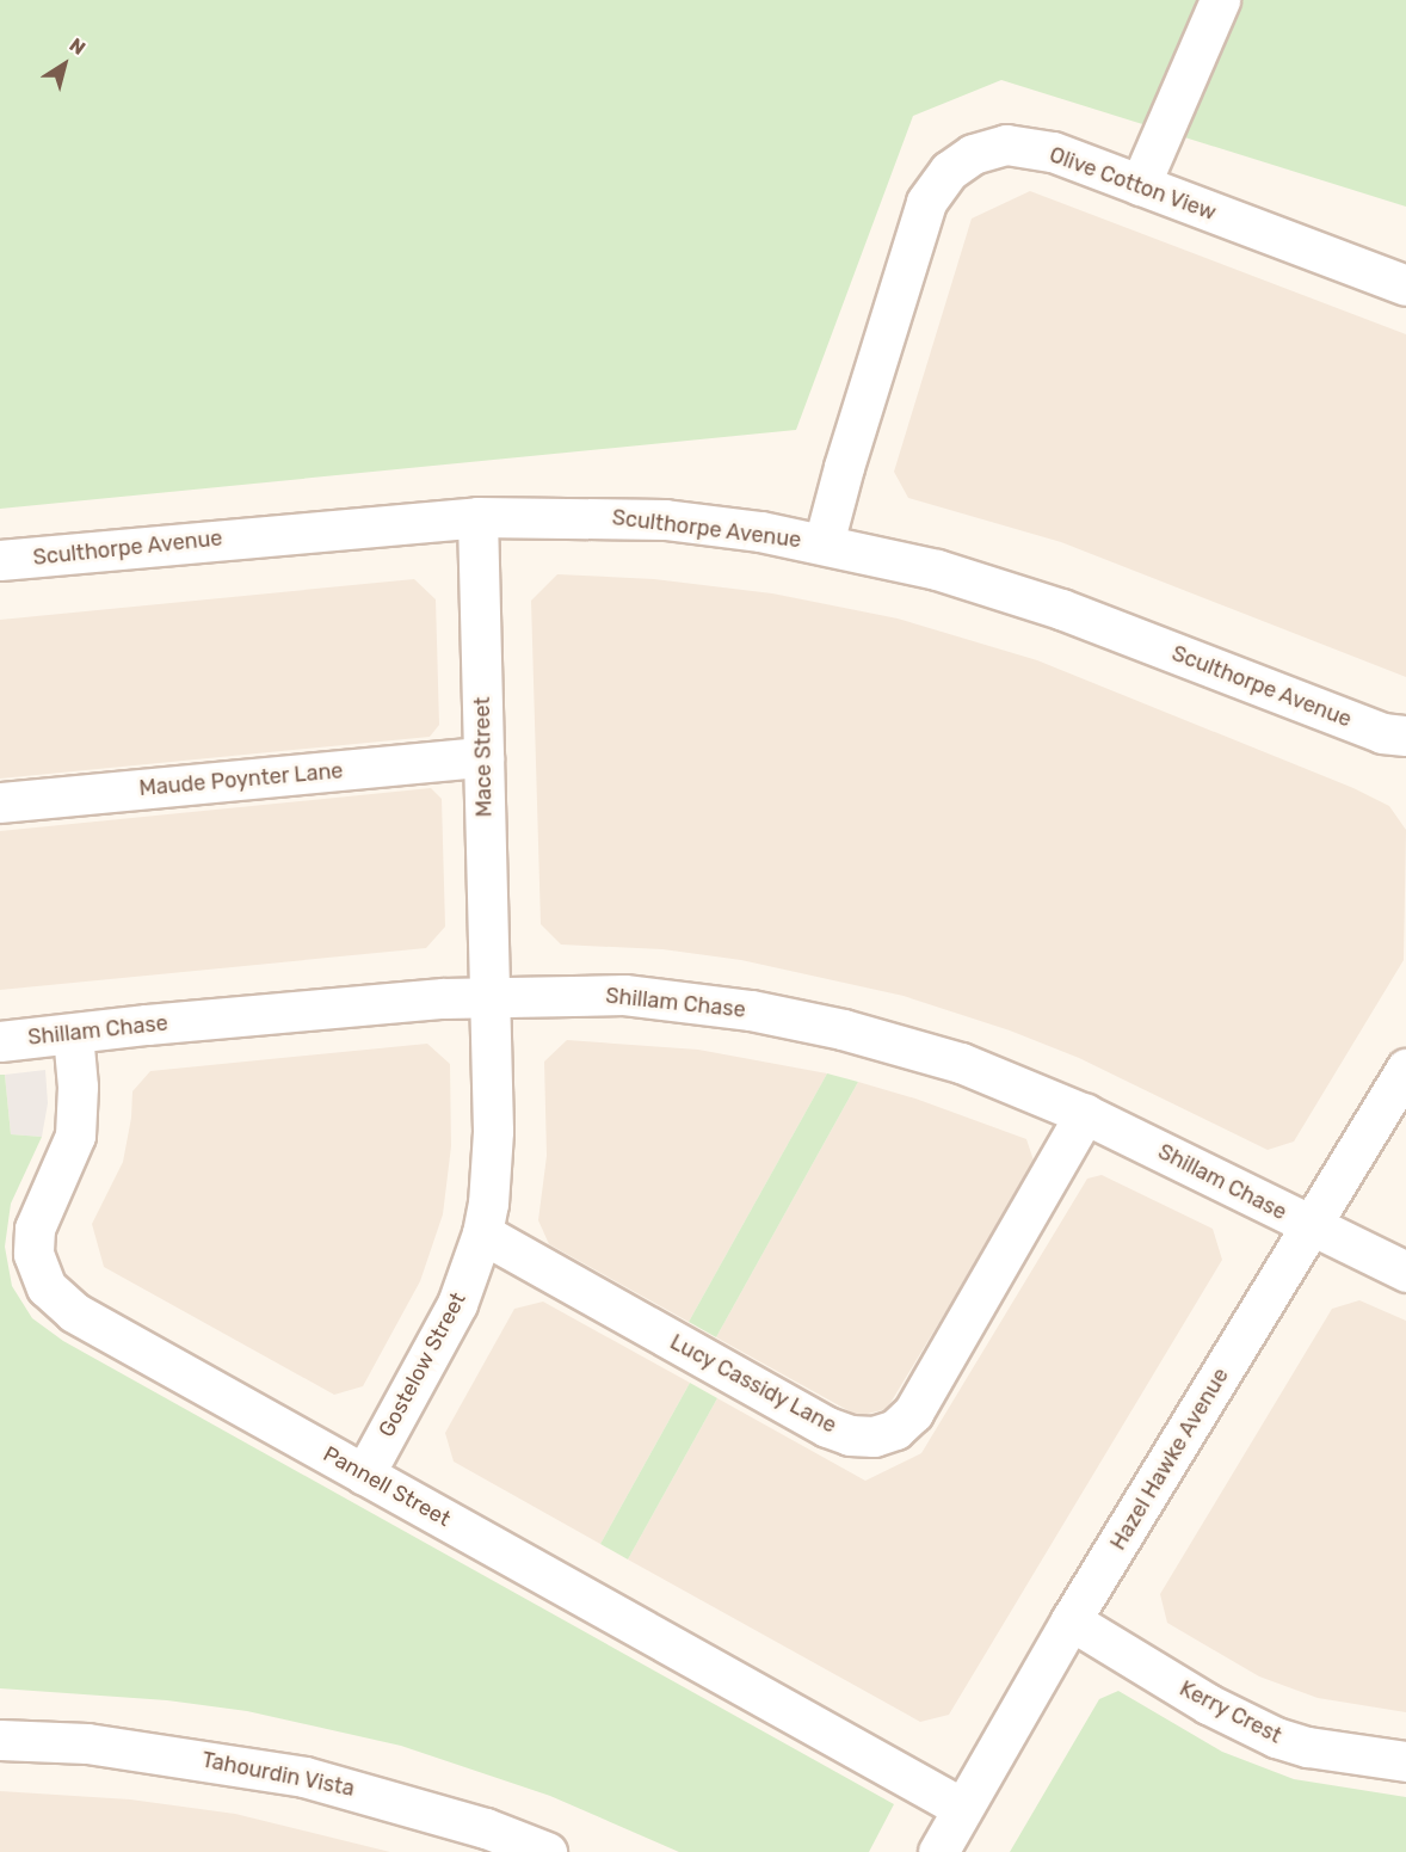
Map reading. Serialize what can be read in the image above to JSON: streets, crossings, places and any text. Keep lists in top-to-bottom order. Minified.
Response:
{"streets":{"street":["Olive Cotton View","Sculthorpe Avenue","Mace Street","Maude Poynter Lane","Shillam Chase","Gostelow Street","Lucy Cassidy Lane","Hazel Hawke Avenue","Pannell Street","Kerry Crest","Tahourdin Vista"]},"crossings":[["Olive Cotton View","Sculthorpe Avenue"],["Sculthorpe Avenue","Mace Street"],["Mace Street","Maude Poynter Lane"],["Mace Street","Shillam Chase"],["Mace Street","Gostelow Street"],["Shillam Chase","Gostelow Street"],["Shillam Chase","Lucy Cassidy Lane"],["Shillam Chase","Hazel Hawke Avenue"],["Shillam Chase","Pannell Street"],["Gostelow Street","Lucy Cassidy Lane"],["Gostelow Street","Pannell Street"],["Hazel Hawke Avenue","Pannell Street"],["Hazel Hawke Avenue","Kerry Crest"]],"north":"top right"}
